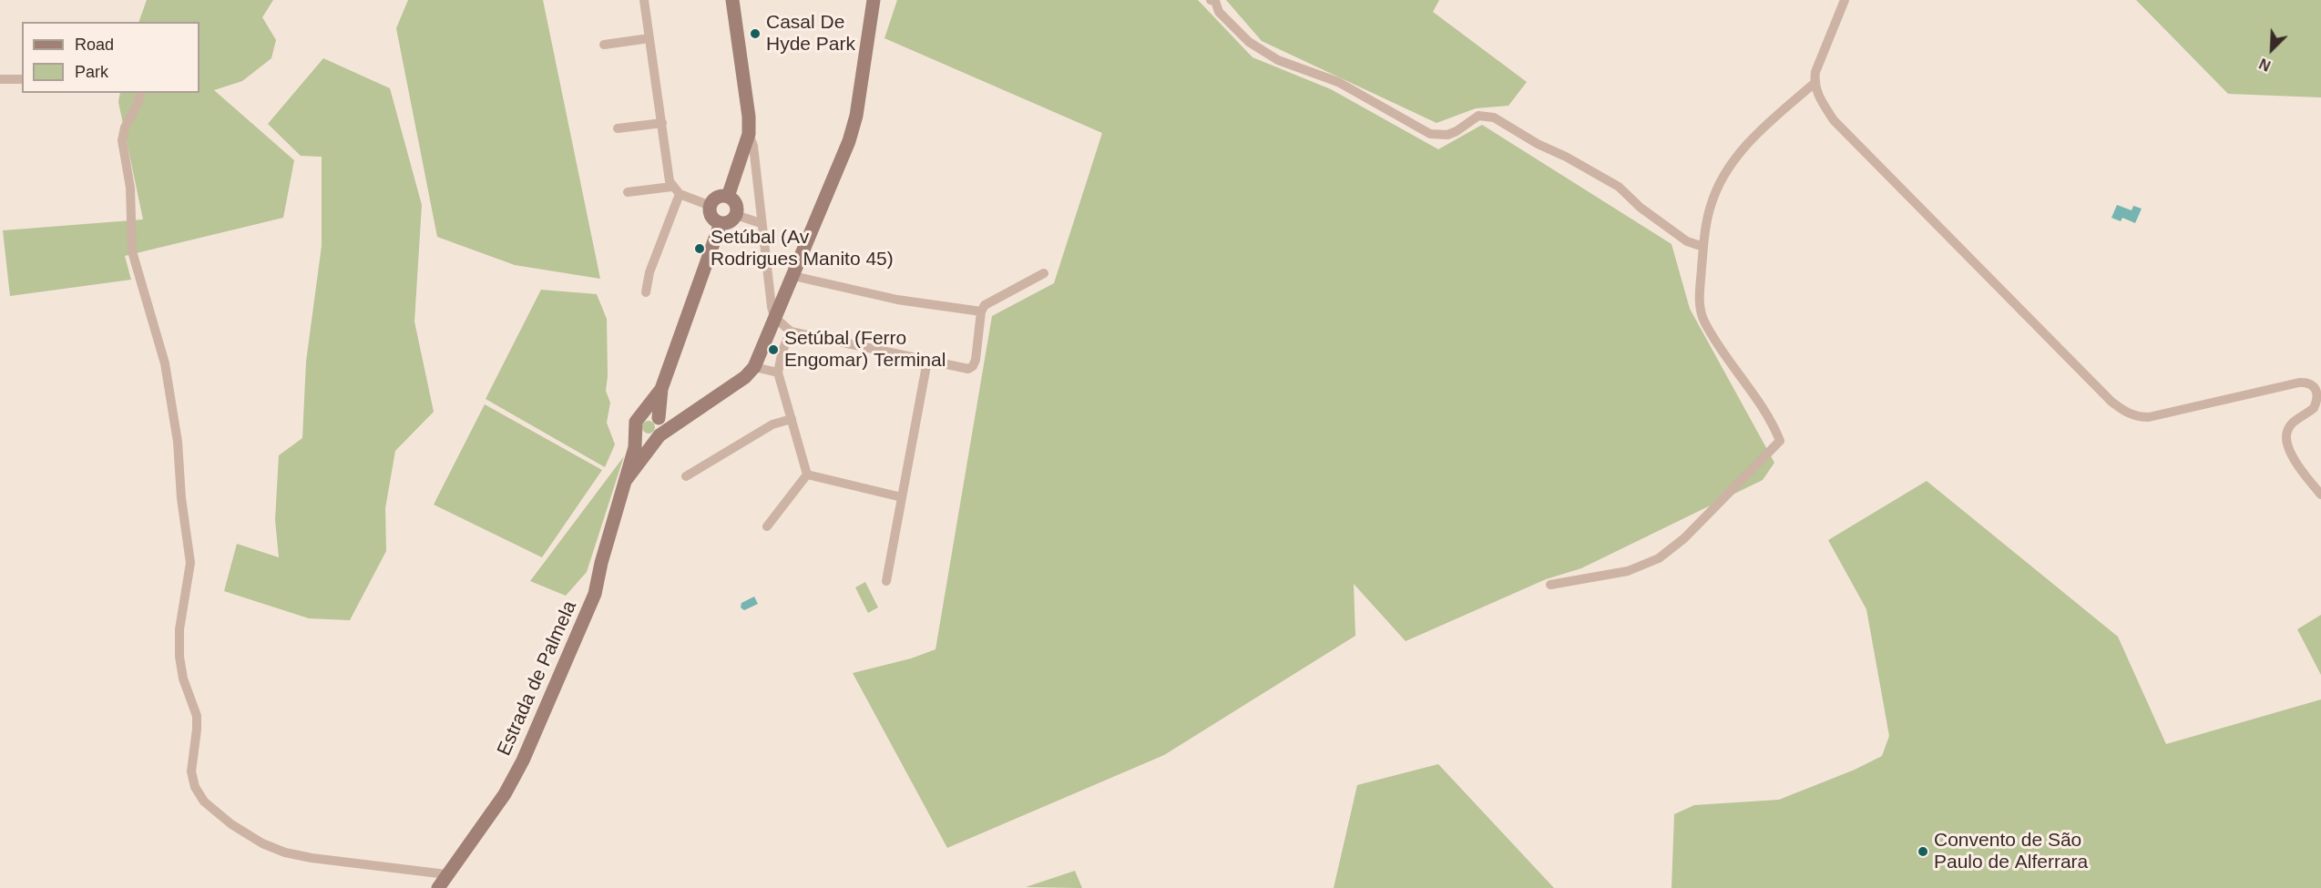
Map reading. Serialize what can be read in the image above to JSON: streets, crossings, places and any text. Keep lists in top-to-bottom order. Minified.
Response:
{"streets":{"street":["Estrada de Palmela"]},"places":["Casal De Hyde Park","Setúbal (Av Rodrigues Manito 45)","Setúbal (Ferro Engomar) Terminal","Convento de São Paulo de Alferrara"],"legend":["Road","Park"],"north":"bottom left"}
